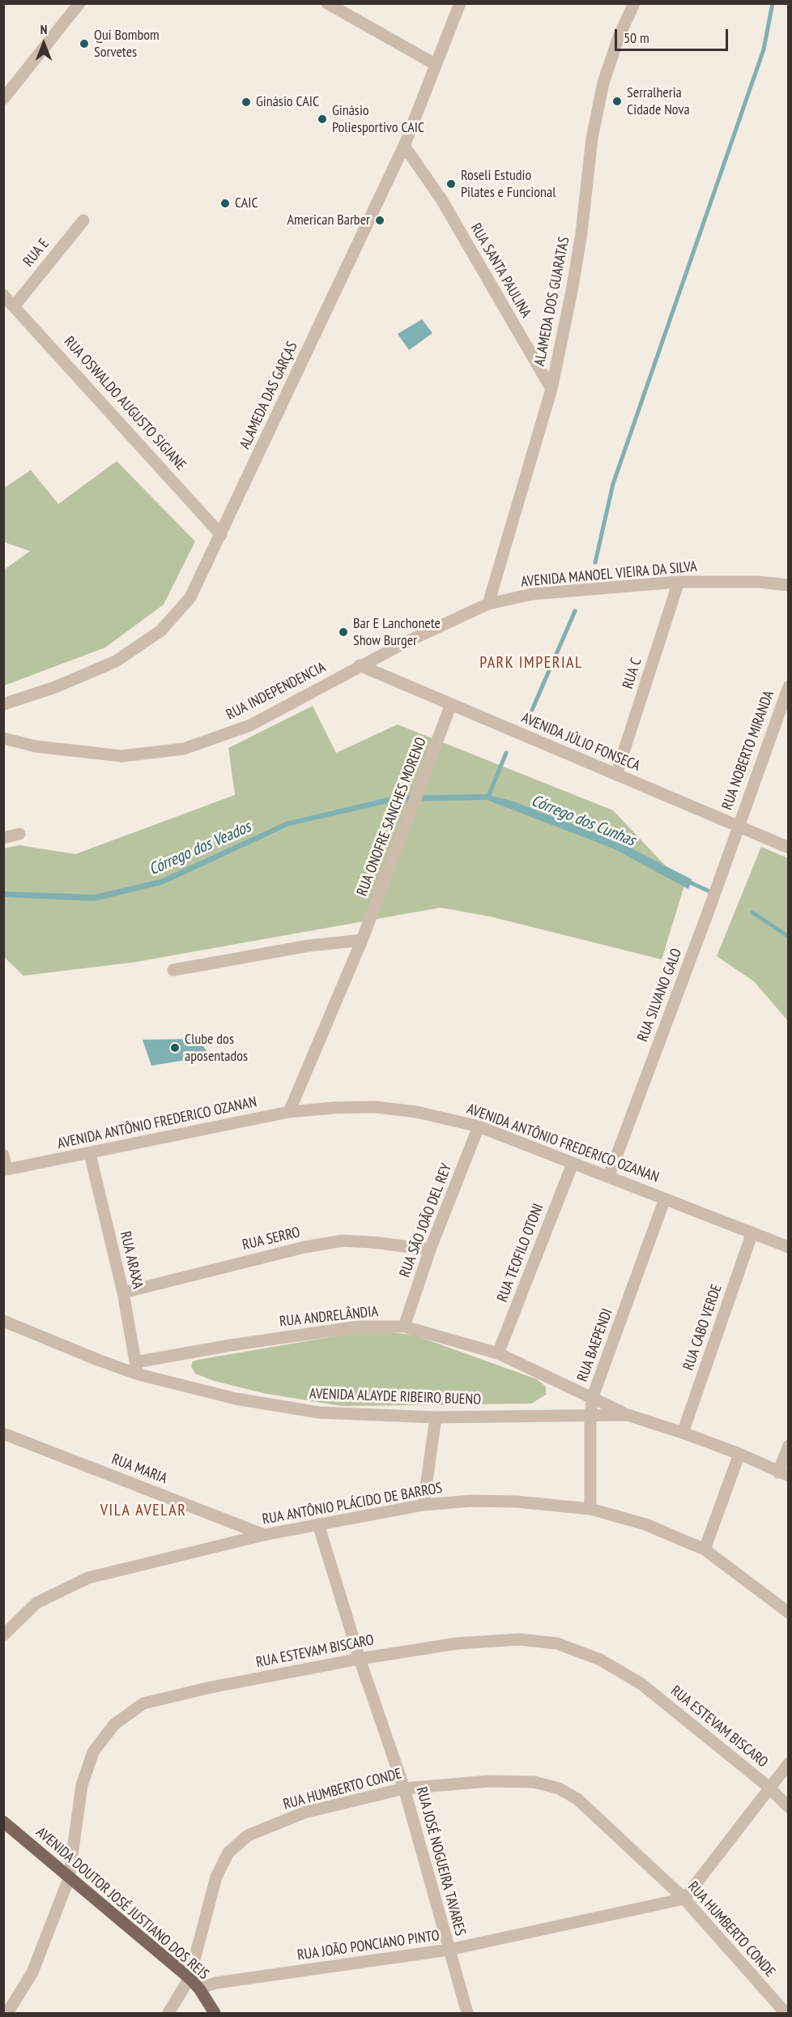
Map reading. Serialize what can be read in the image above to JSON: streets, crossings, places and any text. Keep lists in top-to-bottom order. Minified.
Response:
{"streets":{"main road":["AVENIDA DOUTOR JOSÉ JUSTIANO DOS REIS"],"street":["RUA E","RUA SANTA PAULINA","ALAMEDA DOS GUARATAS","ALAMEDA DAS GARÇAS","RUA OSWALDO AUGUSTO SIGIANE","AVENIDA MANOEL VIEIRA DA SILVA","RUA C","RUA INDEPENDENCIA","AVENIDA JÚLIO FONSECA","RUA NOBERTO MIRANDA","RUA ONOFRE SANCHES MORENO","RUA SILVANO GALO","AVENIDA ANTÔNIO FREDERICO OZANAN","RUA SÃO JOÃO DEL REY","RUA SERRO","RUA TEOFILO OTONI","RUA ARAXA","RUA ANDRELÂNDIA","RUA CABO VERDE","RUA BAEPENDI","AVENIDA ALAYDE RIBEIRO BUENO","RUA MARIA","RUA ANTÔNIO PLÁCIDO DE BARROS","RUA ESTEVAM BISCARO","RUA HUMBERTO CONDE","RUA JOSÉ NOGUEIRA TAVARES","RUA JOÃO PONCIANO PINTO"]},"crossings":[["RUA E","RUA OSWALDO AUGUSTO SIGIANE"],["RUA SANTA PAULINA","ALAMEDA DOS GUARATAS"],["RUA SANTA PAULINA","ALAMEDA DAS GARÇAS"],["ALAMEDA DOS GUARATAS","AVENIDA MANOEL VIEIRA DA SILVA"],["ALAMEDA DAS GARÇAS","RUA OSWALDO AUGUSTO SIGIANE"],["AVENIDA MANOEL VIEIRA DA SILVA","RUA C"],["AVENIDA MANOEL VIEIRA DA SILVA","RUA INDEPENDENCIA"],["AVENIDA MANOEL VIEIRA DA SILVA","AVENIDA JÚLIO FONSECA"],["RUA C","AVENIDA JÚLIO FONSECA"],["RUA INDEPENDENCIA","AVENIDA JÚLIO FONSECA"],["AVENIDA JÚLIO FONSECA","RUA NOBERTO MIRANDA"],["AVENIDA JÚLIO FONSECA","RUA ONOFRE SANCHES MORENO"],["AVENIDA JÚLIO FONSECA","RUA SILVANO GALO"],["RUA NOBERTO MIRANDA","RUA SILVANO GALO"],["RUA ONOFRE SANCHES MORENO","AVENIDA ANTÔNIO FREDERICO OZANAN"],["RUA SILVANO GALO","AVENIDA ANTÔNIO FREDERICO OZANAN"],["AVENIDA ANTÔNIO FREDERICO OZANAN","RUA SÃO JOÃO DEL REY"],["AVENIDA ANTÔNIO FREDERICO OZANAN","RUA TEOFILO OTONI"],["AVENIDA ANTÔNIO FREDERICO OZANAN","RUA ARAXA"],["AVENIDA ANTÔNIO FREDERICO OZANAN","RUA CABO VERDE"],["AVENIDA ANTÔNIO FREDERICO OZANAN","RUA BAEPENDI"],["RUA SÃO JOÃO DEL REY","RUA SERRO"],["RUA SÃO JOÃO DEL REY","RUA ANDRELÂNDIA"],["RUA SERRO","RUA ARAXA"],["RUA TEOFILO OTONI","RUA ANDRELÂNDIA"],["RUA ARAXA","RUA ANDRELÂNDIA"],["RUA ARAXA","AVENIDA ALAYDE RIBEIRO BUENO"],["RUA ANDRELÂNDIA","RUA BAEPENDI"],["RUA ANDRELÂNDIA","AVENIDA ALAYDE RIBEIRO BUENO"],["RUA CABO VERDE","AVENIDA ALAYDE RIBEIRO BUENO"],["RUA BAEPENDI","AVENIDA ALAYDE RIBEIRO BUENO"],["RUA BAEPENDI","RUA ANTÔNIO PLÁCIDO DE BARROS"],["RUA MARIA","RUA ANTÔNIO PLÁCIDO DE BARROS"],["RUA ANTÔNIO PLÁCIDO DE BARROS","RUA JOSÉ NOGUEIRA TAVARES"],["RUA ESTEVAM BISCARO","RUA JOSÉ NOGUEIRA TAVARES"],["RUA ESTEVAM BISCARO","AVENIDA DOUTOR JOSÉ JUSTIANO DOS REIS"],["RUA HUMBERTO CONDE","RUA JOSÉ NOGUEIRA TAVARES"],["RUA HUMBERTO CONDE","AVENIDA DOUTOR JOSÉ JUSTIANO DOS REIS"],["RUA HUMBERTO CONDE","RUA JOÃO PONCIANO PINTO"],["RUA JOSÉ NOGUEIRA TAVARES","RUA JOÃO PONCIANO PINTO"],["AVENIDA DOUTOR JOSÉ JUSTIANO DOS REIS","RUA JOÃO PONCIANO PINTO"]],"districts":["PARK IMPERIAL","VILA AVELAR"],"water":["Córrego dos Cunhas","Córrego dos Veados"],"places":["Qui Bombom Sorvetes","Serralheria Cidade Nova","Ginásio CAIC","Ginásio Poliesportivo CAIC","Roseli Estudio Pilates e Funcional","CAIC","American Barber","Bar E Lanchonete Show Burger","Clube dos aposentados"],"scale_bar":"50 m","north":"top"}
